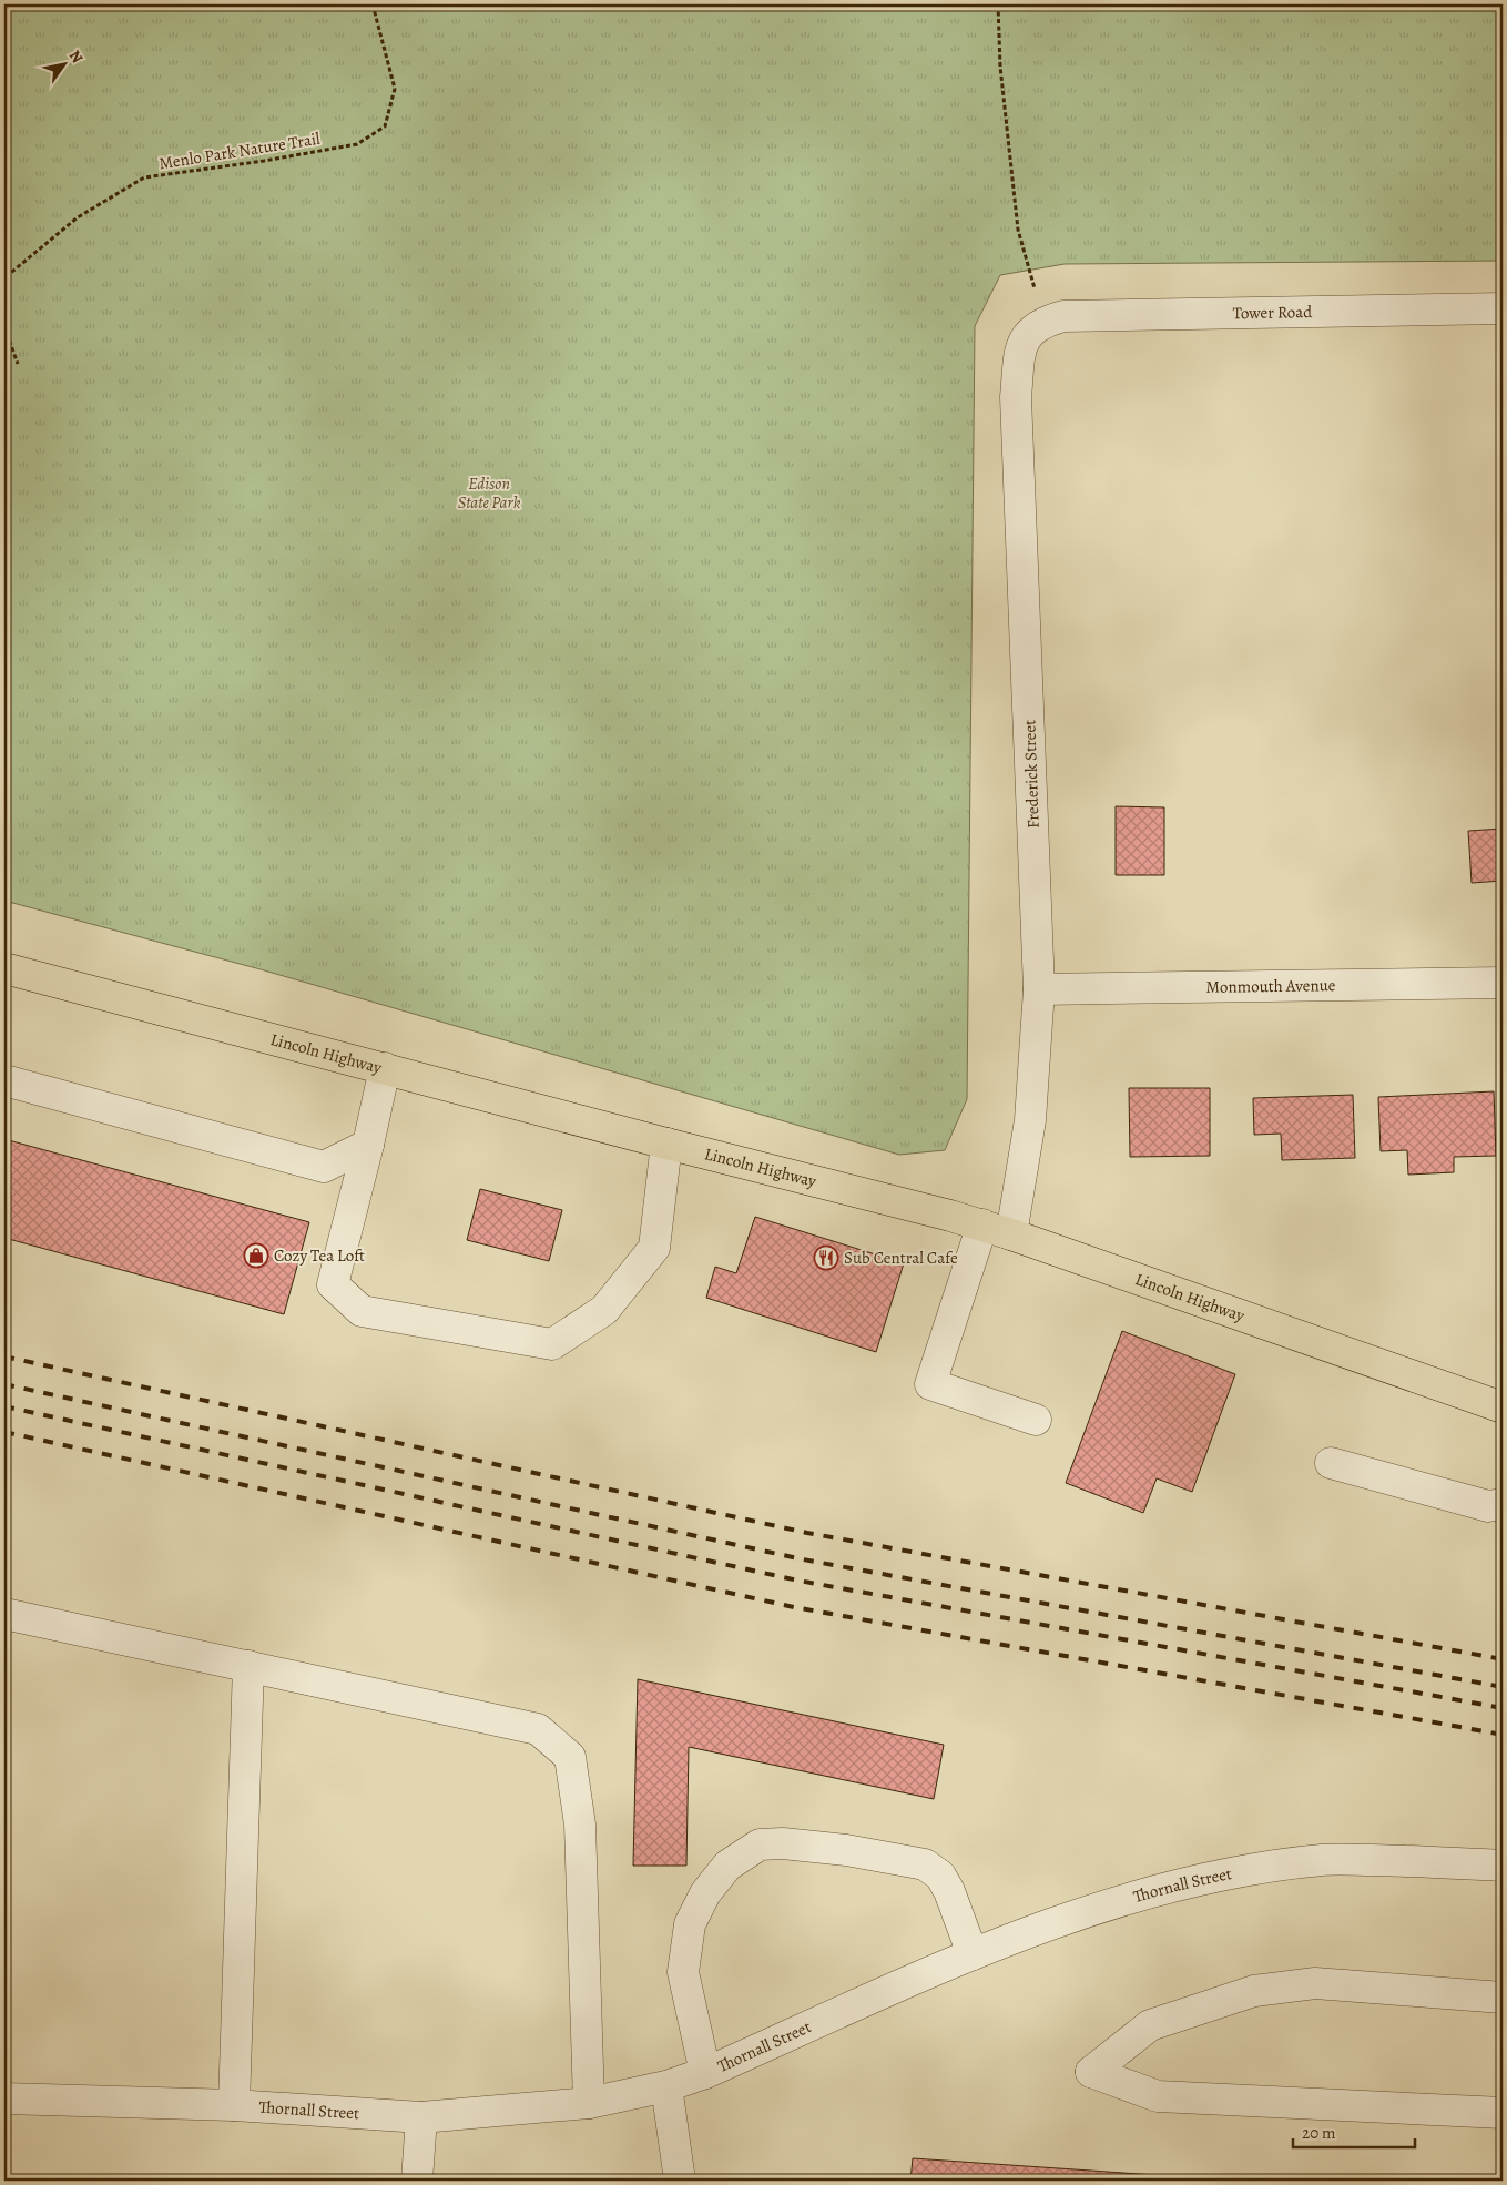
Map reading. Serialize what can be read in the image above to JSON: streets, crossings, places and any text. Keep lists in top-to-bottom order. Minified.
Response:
{"streets":{"main road":["Lincoln Highway"],"street":["Tower Road","Frederick Street","Monmouth Avenue","Thornall Street"],"path":["Menlo Park Nature Trail"]},"crossings":[["Tower Road","Frederick Street"],["Frederick Street","Monmouth Avenue"],["Frederick Street","Lincoln Highway"]],"parks":["Edison State Park"],"places":{"shop":["Cozy Tea Loft"],"restaurant":["Sub Central Cafe"]},"scale_bar":"20 m","north":"top right"}
